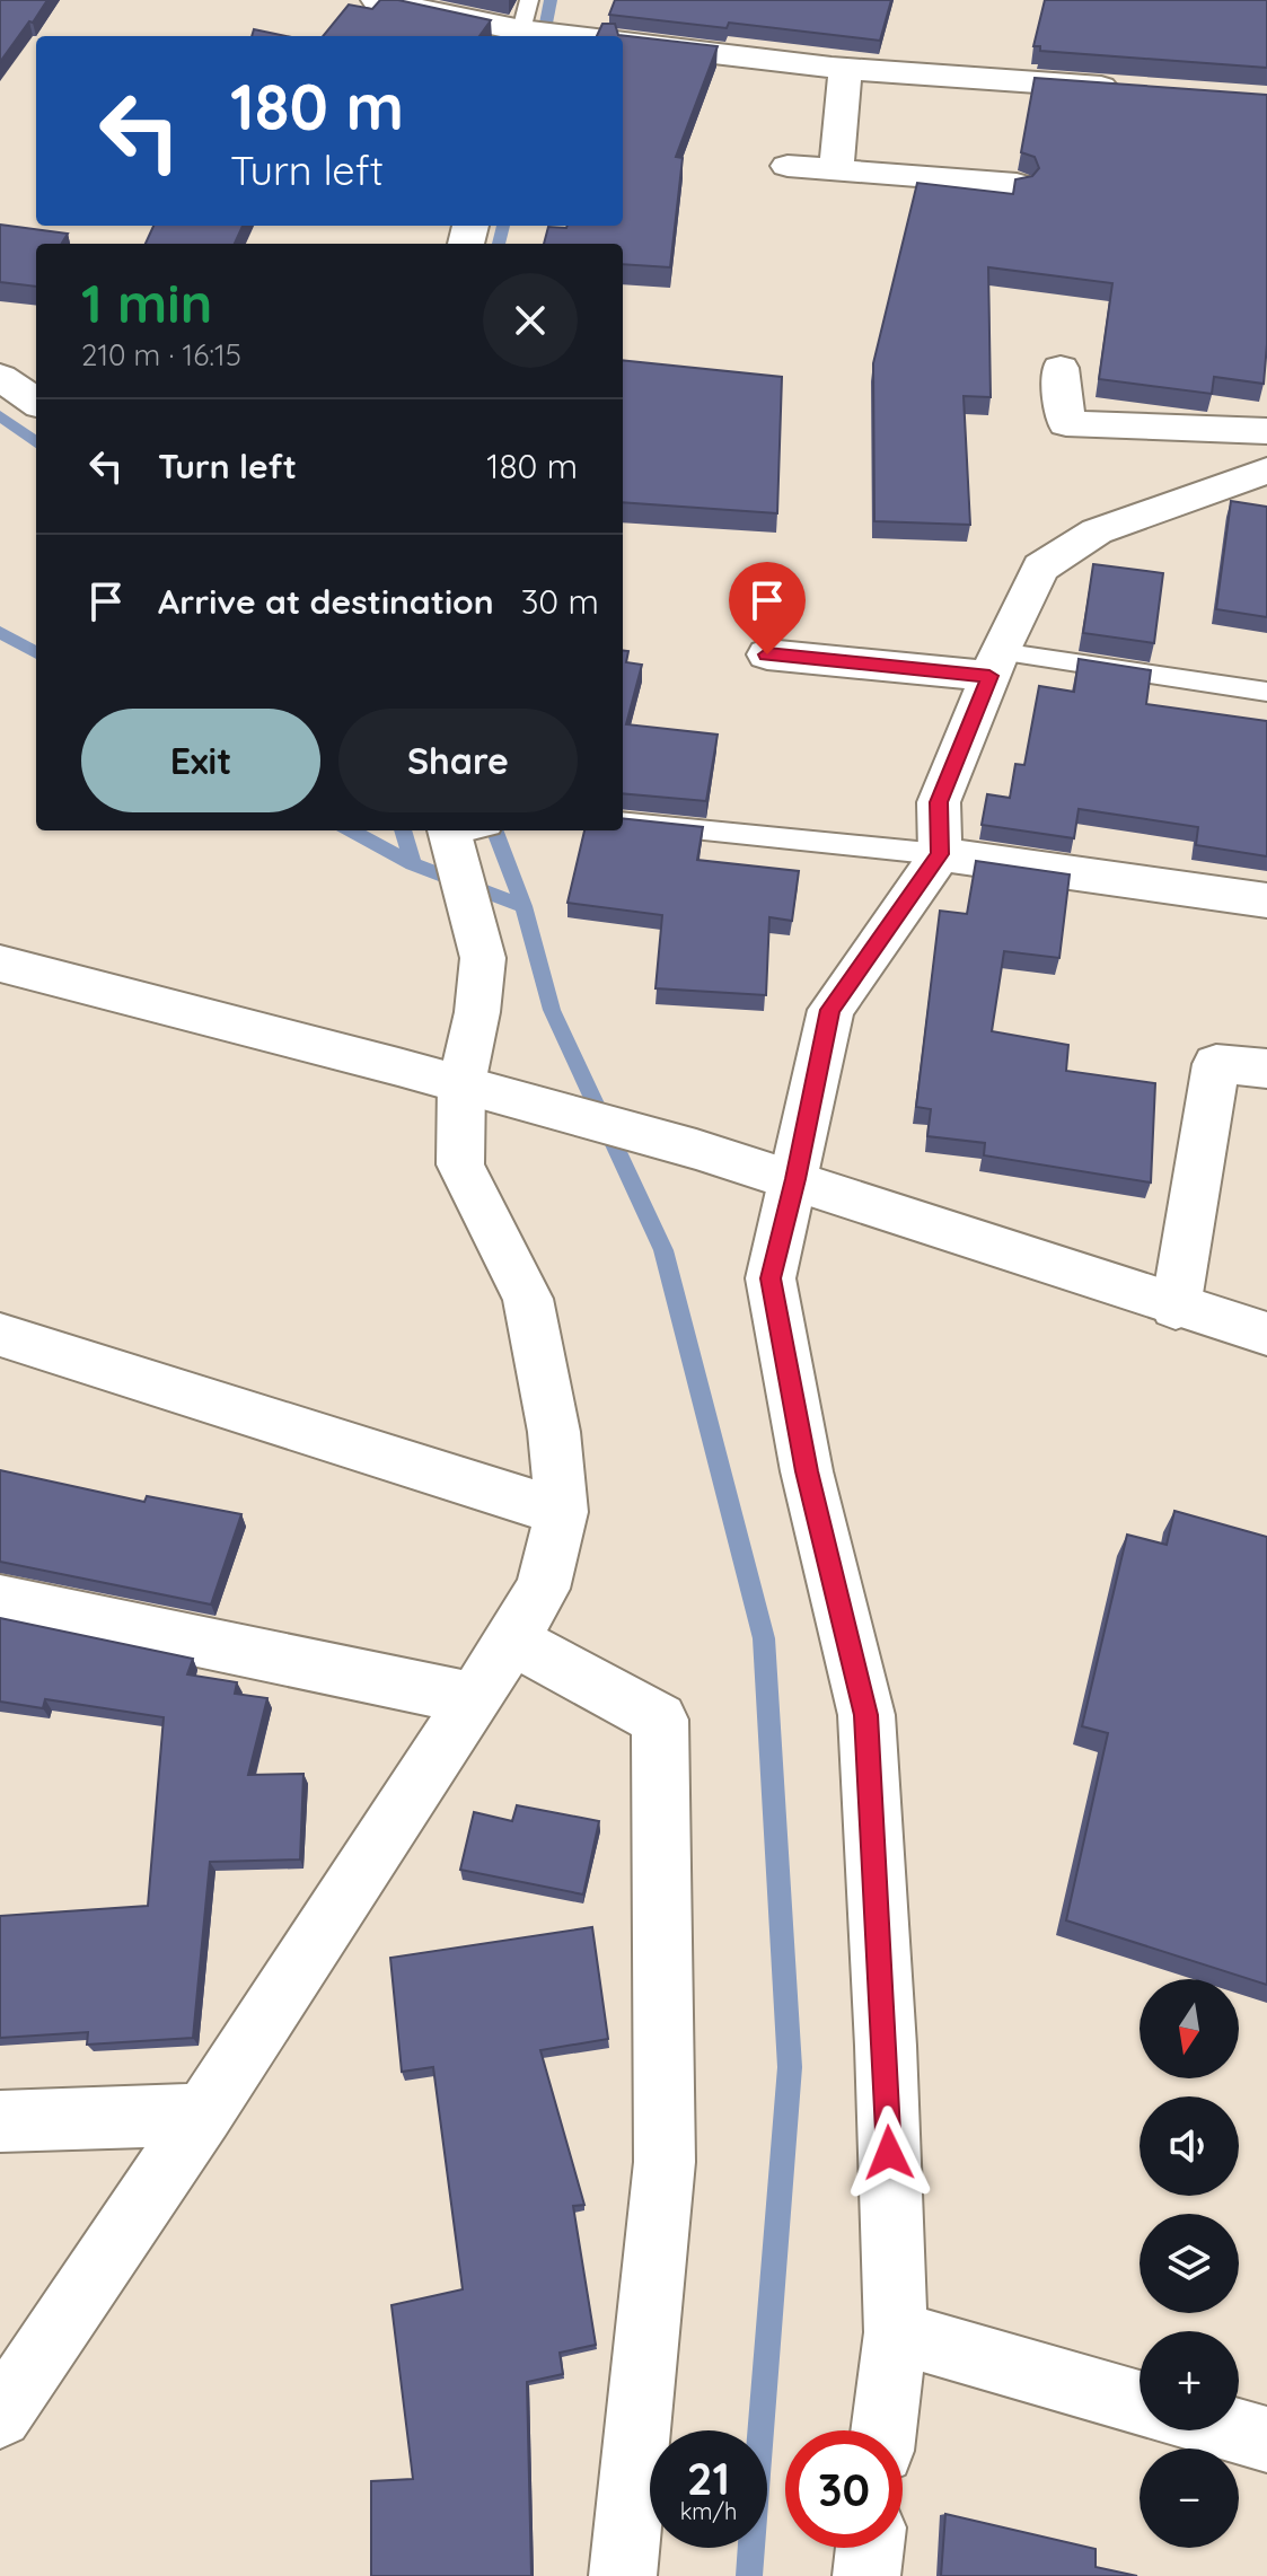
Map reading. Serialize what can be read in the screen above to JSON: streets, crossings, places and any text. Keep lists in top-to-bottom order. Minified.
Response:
{"north":"bottom","page":{"turn":["180 m","Turn left"],"heading":["1 min","210 m · 16:15"],"list":[{"name":"Turn left","value":"180 m"},{"name":"Arrive at destination","value":"30 m"}],"buttons":["Exit","Share"],"map_buttons":["+","−"],"speed":"21 km/h","limit":"30"}}
